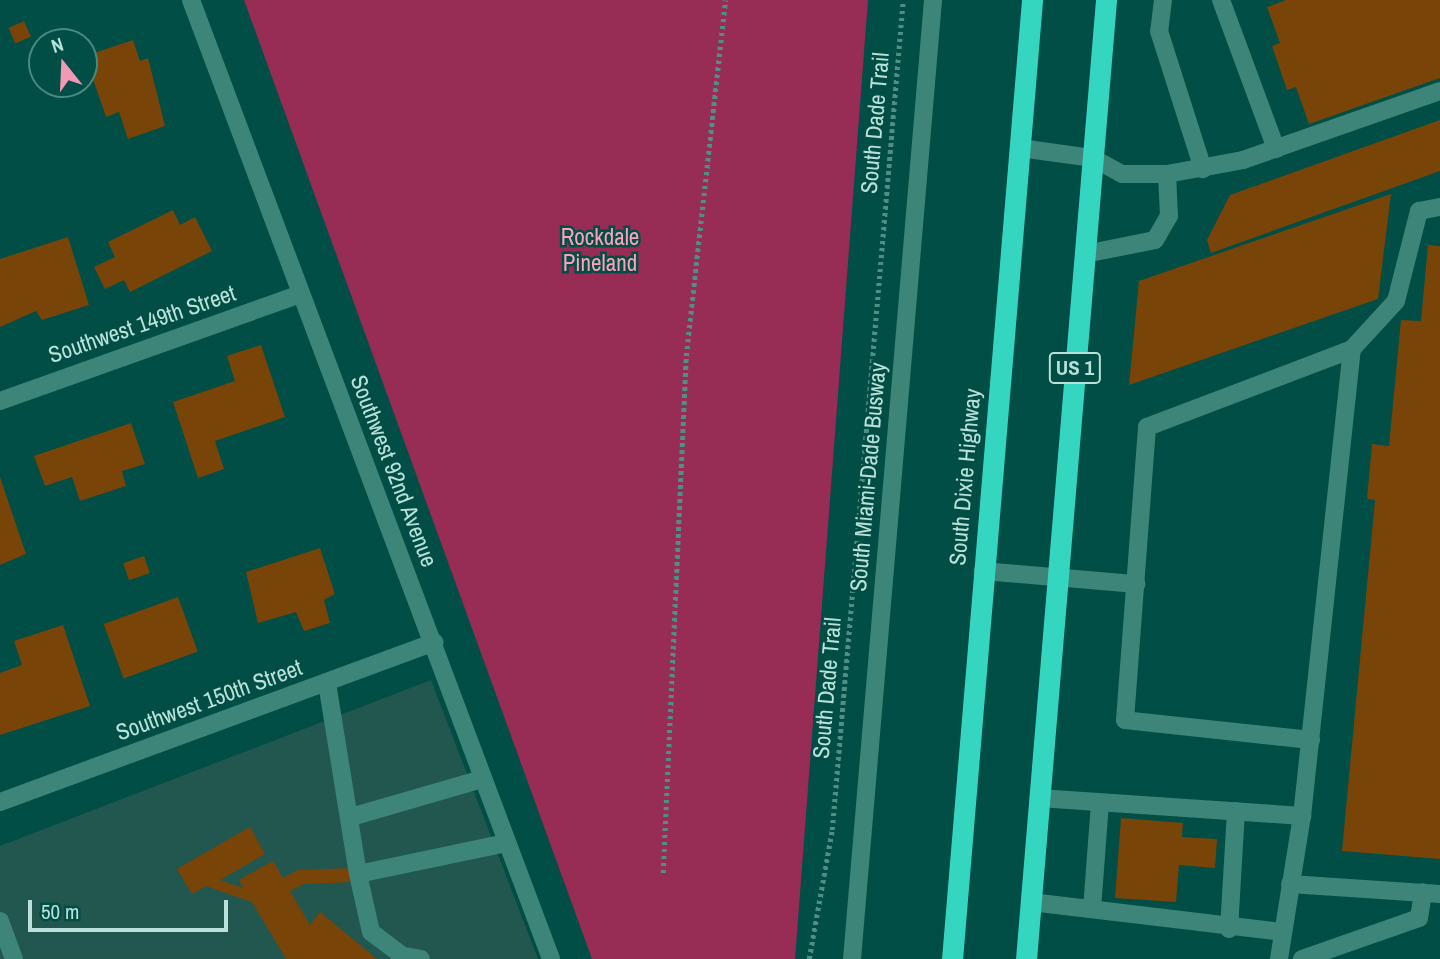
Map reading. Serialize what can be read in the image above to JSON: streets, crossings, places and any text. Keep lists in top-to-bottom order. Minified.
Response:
{"streets":{"highway":["US 1","South Dixie Highway"],"street":["Southwest 149th Street","Southwest 92nd Avenue","South Miami-Dade Busway","Southwest 150th Street"],"path":["South Dade Trail"]},"crossings":[["Southwest 149th Street","Southwest 92nd Avenue"],["Southwest 92nd Avenue","Southwest 150th Street"]],"parks":["Rockdale Pineland"],"scale_bar":"50 m","north":"top"}
